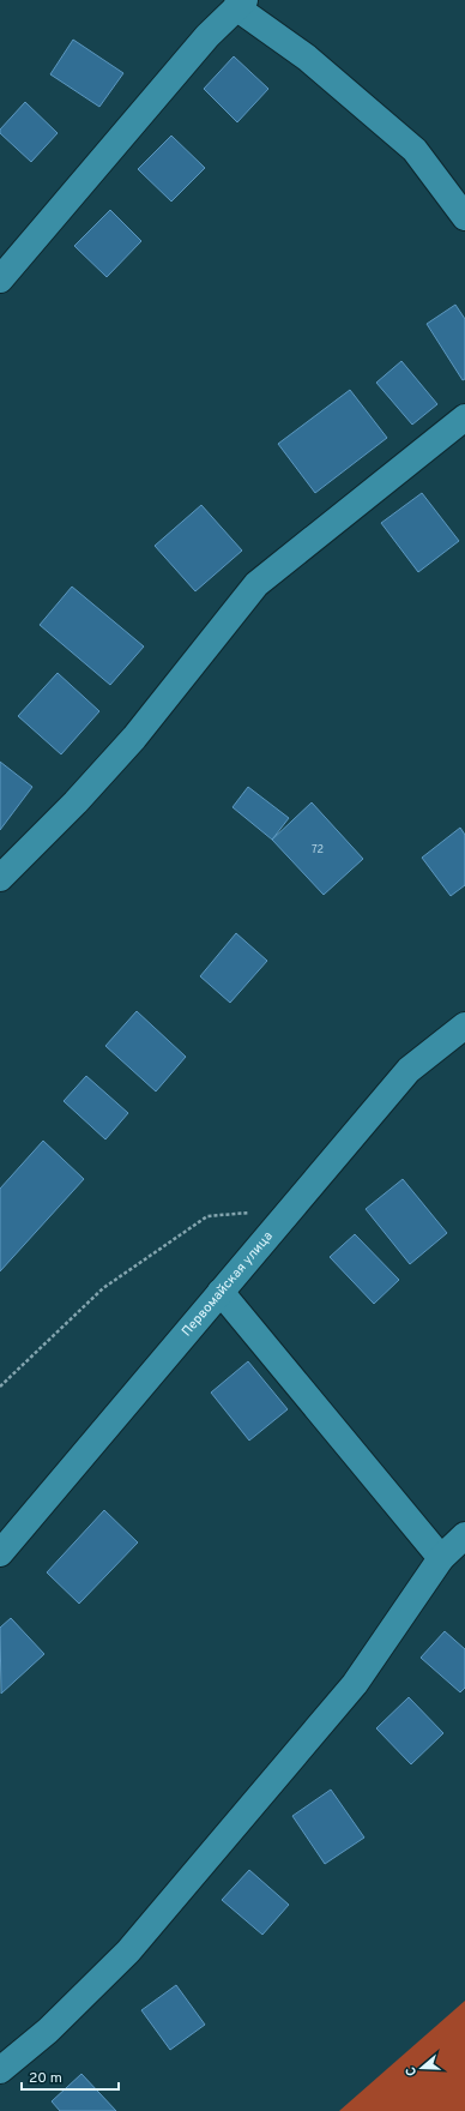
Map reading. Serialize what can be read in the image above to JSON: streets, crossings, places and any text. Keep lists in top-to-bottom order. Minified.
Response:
{"streets":{"street":["Первомайская улица"]},"house_numbers":["72"],"scale_bar":"20 m","north":"left"}
